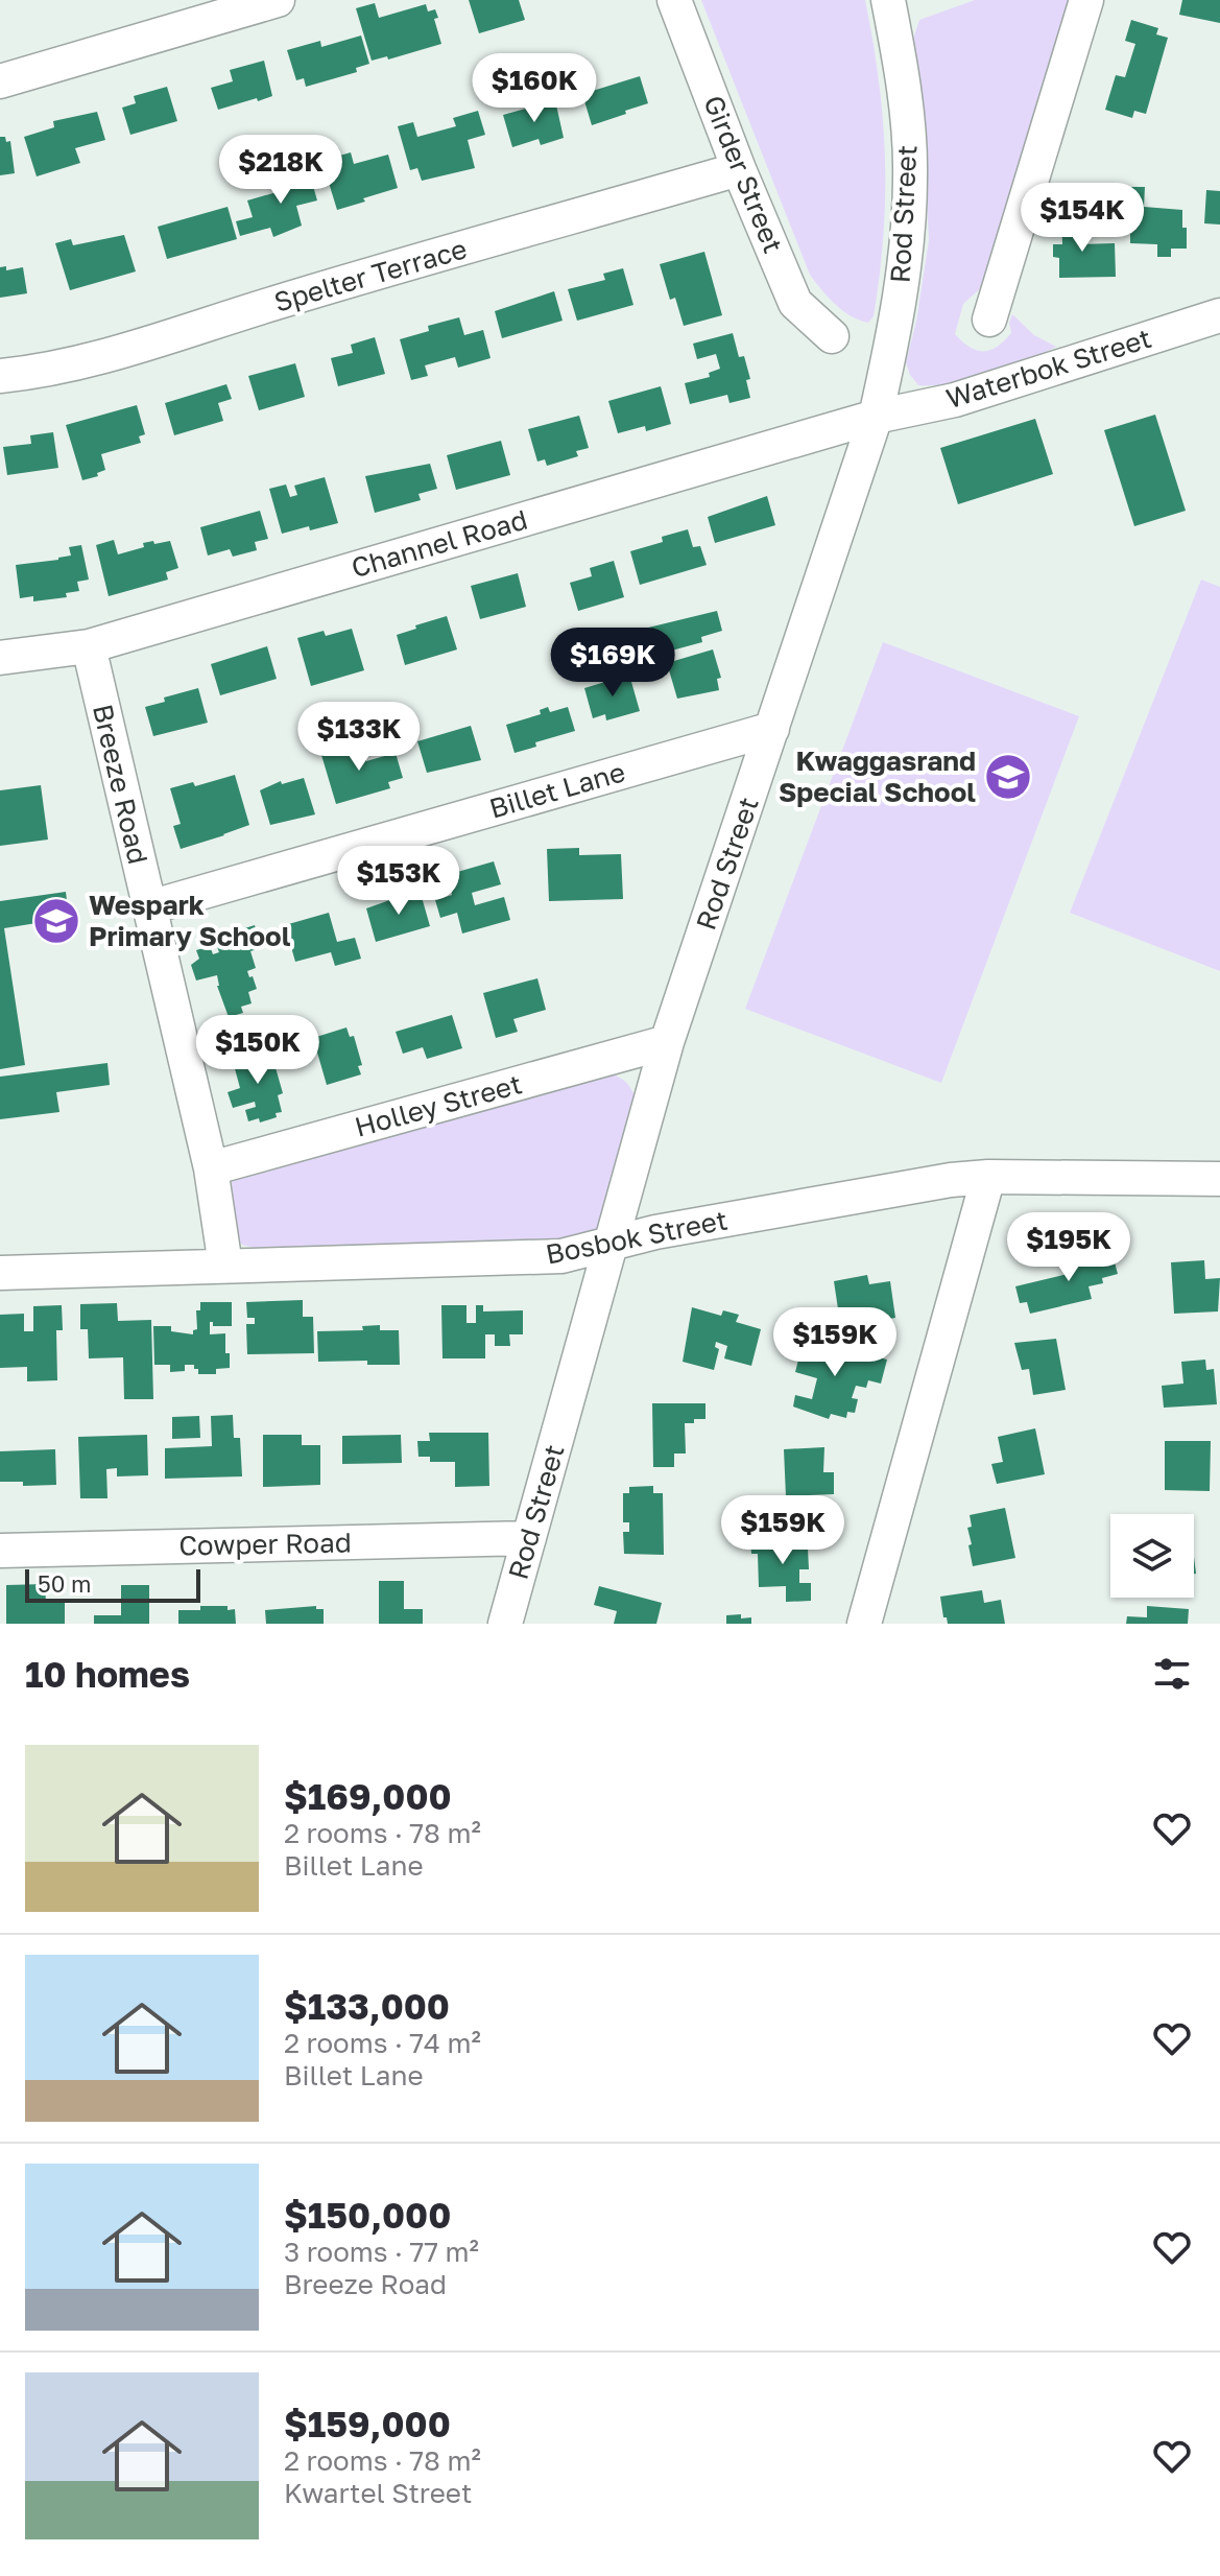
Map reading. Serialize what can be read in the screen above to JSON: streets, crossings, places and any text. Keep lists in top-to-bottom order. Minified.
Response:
{"streets":{"street":["Girder Street","Rod Street","Spelter Terrace","Waterbok Street","Channel Road","Breeze Road","Billet Lane","Holley Street","Bosbok Street","Cowper Road"]},"crossings":[["Girder Street","Spelter Terrace"],["Rod Street","Waterbok Street"],["Rod Street","Channel Road"],["Rod Street","Billet Lane"],["Rod Street","Holley Street"],["Rod Street","Bosbok Street"],["Rod Street","Cowper Road"],["Waterbok Street","Channel Road"],["Channel Road","Breeze Road"],["Breeze Road","Billet Lane"],["Breeze Road","Holley Street"],["Breeze Road","Bosbok Street"]],"places":{"school or university":["Kwaggasrand Special School","Wespark Primary School"]},"scale_bar":"50 m","page":{"price":["$160K","$218K","$154K","$169K","$133K","$153K","$150K","$195K","$159K","$159K"],"scale":"50 m","heading":"10 homes","list":[{"name":"$169,000","note":"2 rooms · 78 m² · Billet Lane"},{"name":"$133,000","note":"2 rooms · 74 m² · Billet Lane"},{"name":"$150,000","note":"3 rooms · 77 m² · Breeze Road"},{"name":"$159,000","note":"2 rooms · 78 m² · Kwartel Street"}]}}
